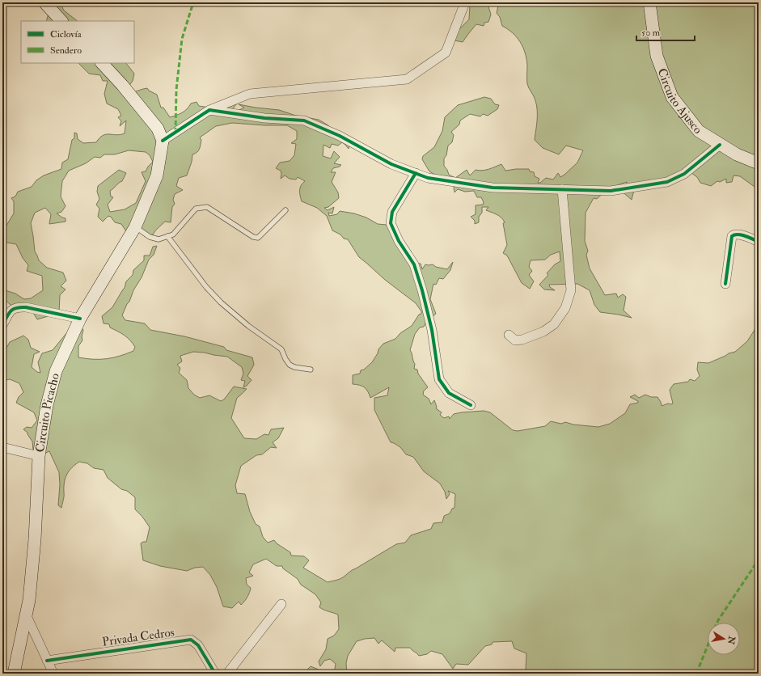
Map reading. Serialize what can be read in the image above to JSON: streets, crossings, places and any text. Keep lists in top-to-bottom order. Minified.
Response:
{"streets":{"main road":["Circuito Ajusco","Circuito Picacho"],"street":["Privada Cedros"]},"legend":["Ciclovía","Sendero"],"scale_bar":"50 m","north":"right"}
